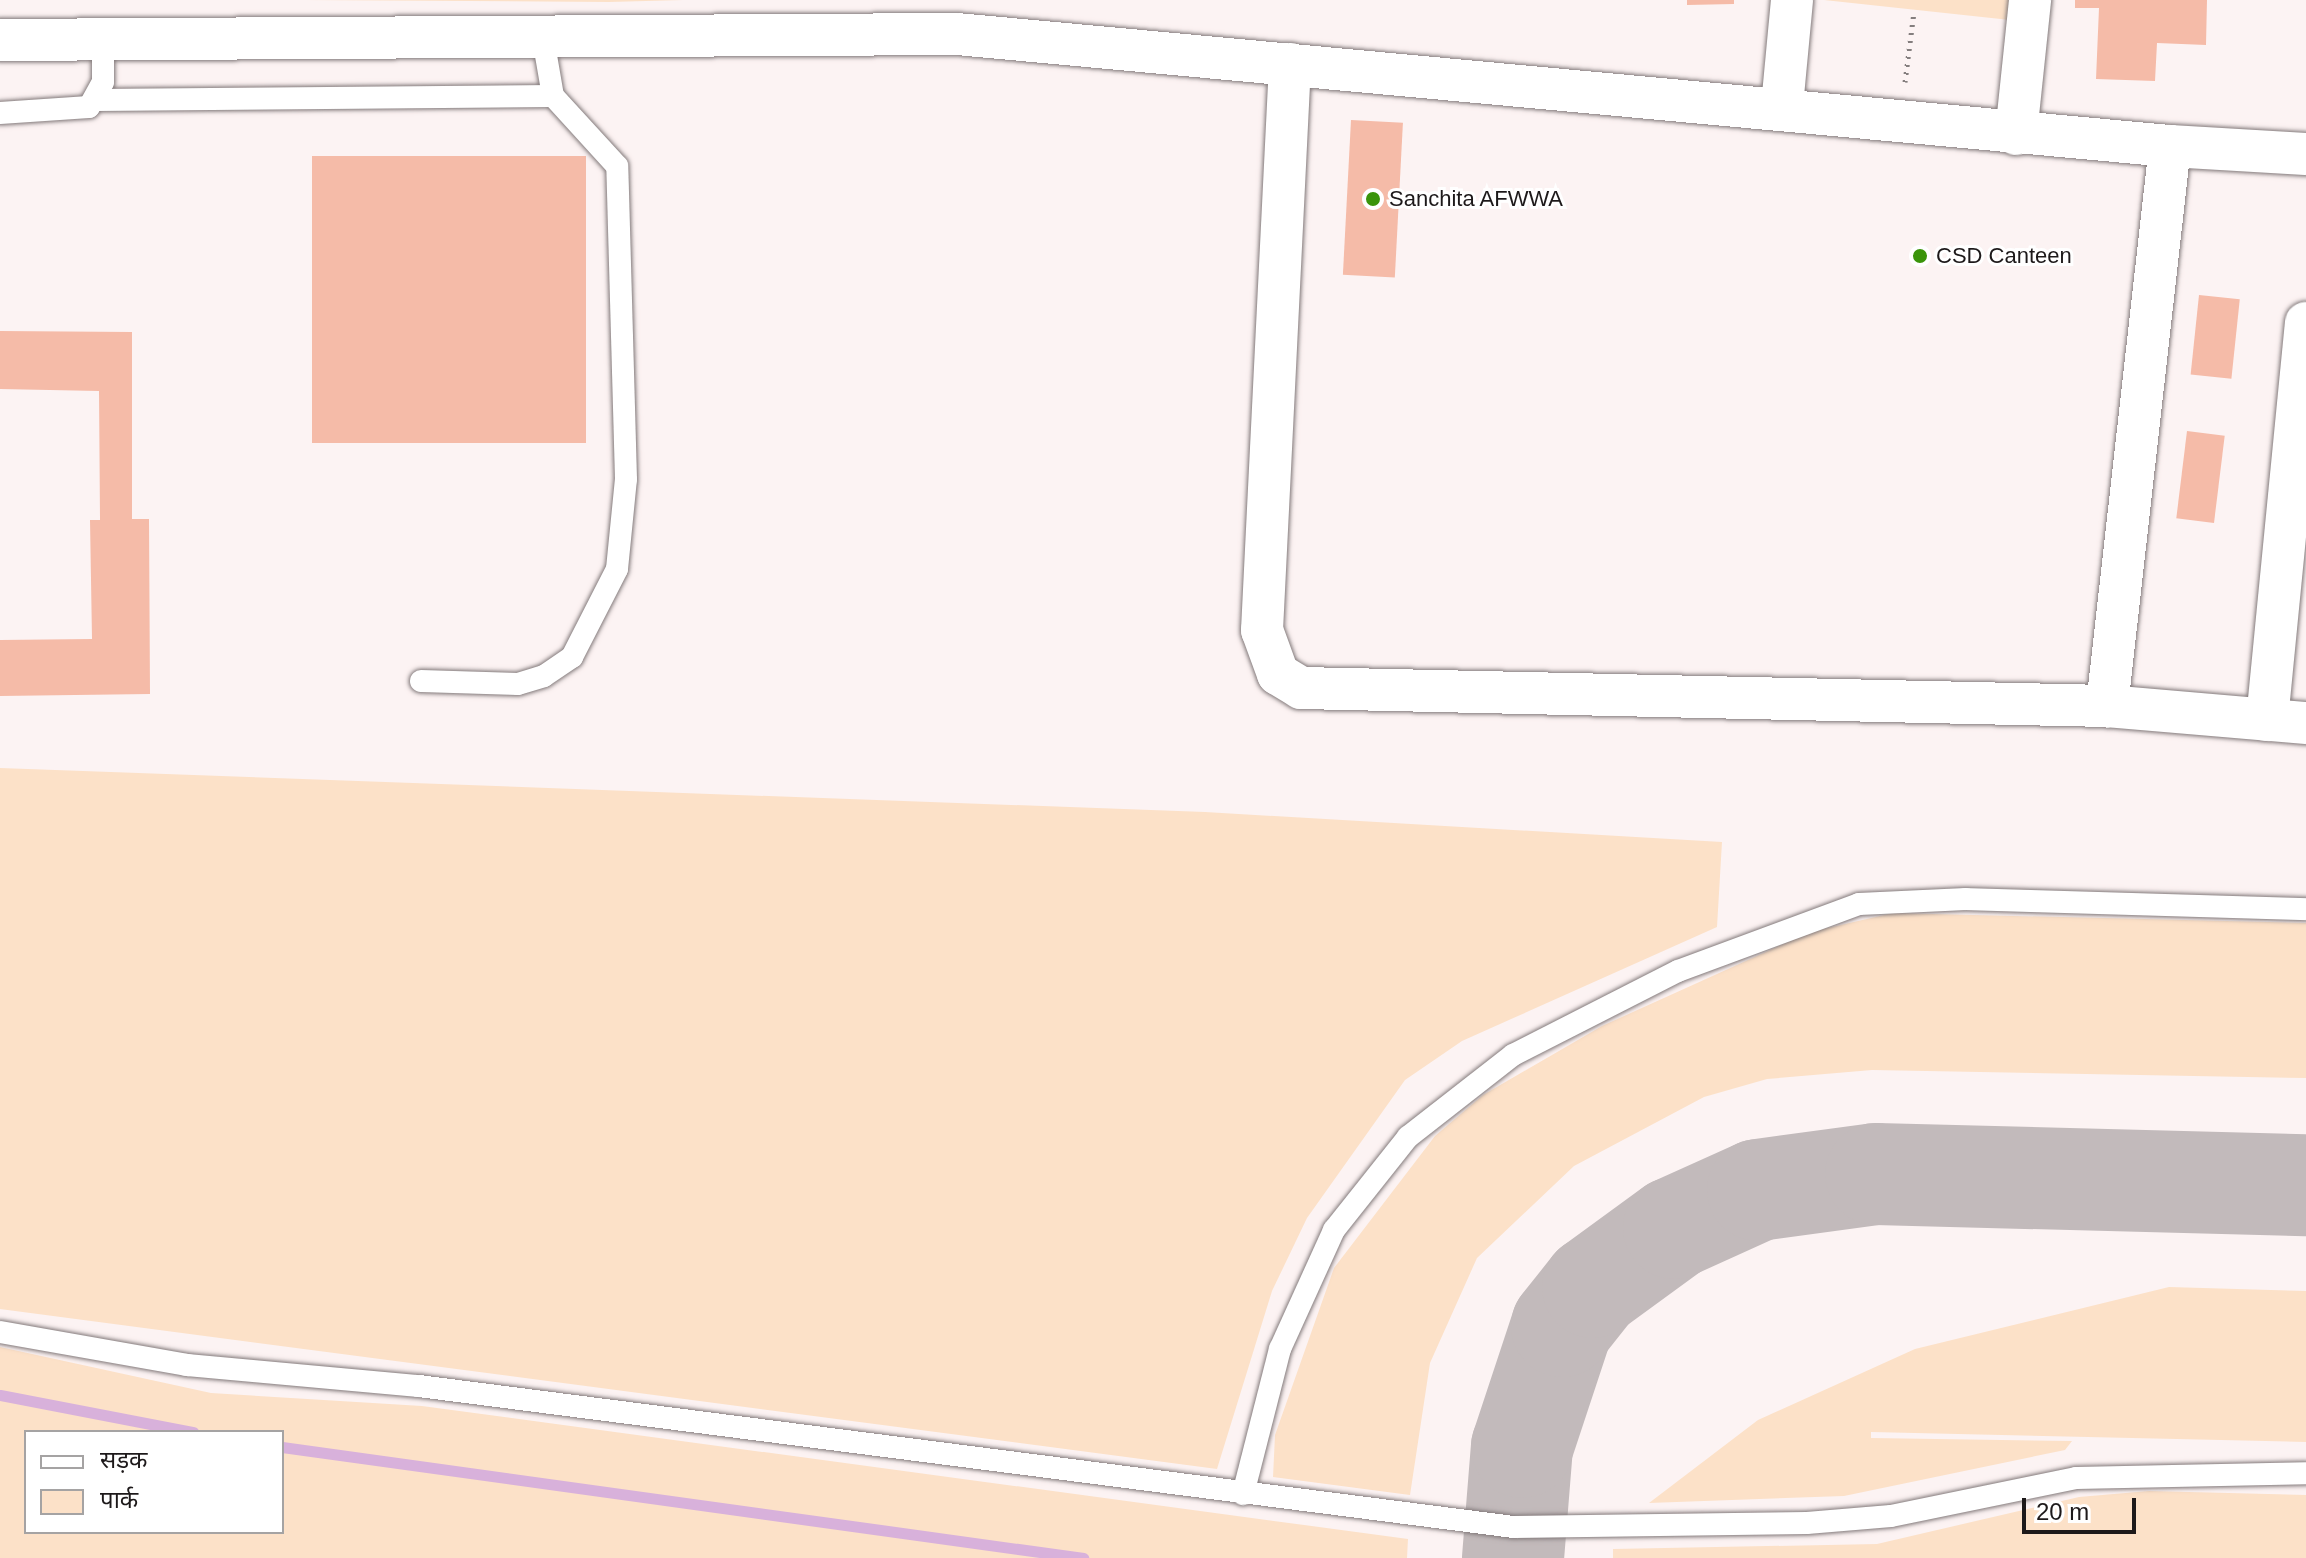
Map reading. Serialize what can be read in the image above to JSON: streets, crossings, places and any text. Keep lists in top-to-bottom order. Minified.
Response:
{"places":["Sanchita AFWWA","CSD Canteen"],"legend":["सड़क","पार्क"],"scale_bar":"20 m"}
